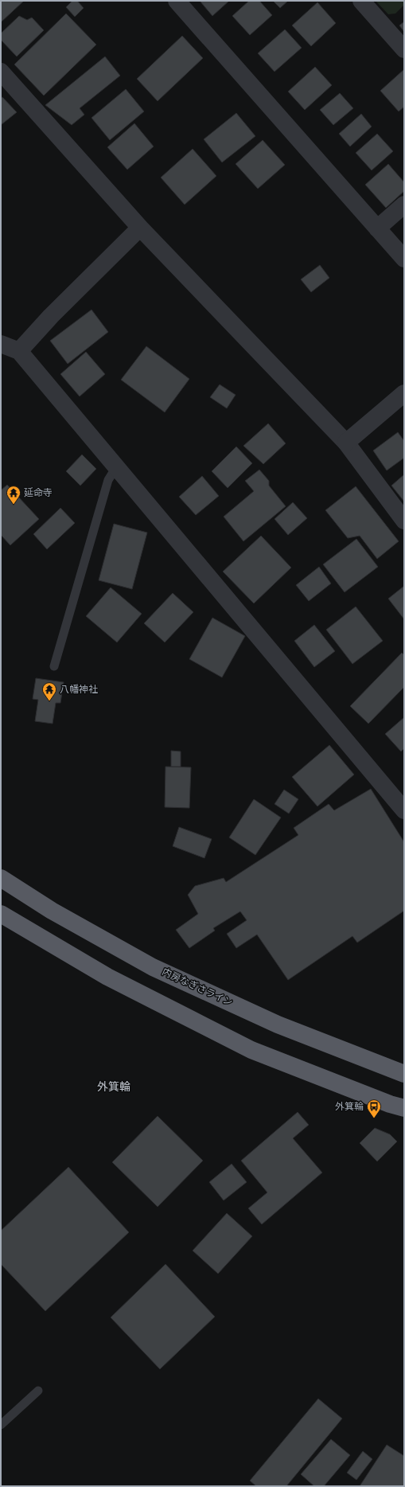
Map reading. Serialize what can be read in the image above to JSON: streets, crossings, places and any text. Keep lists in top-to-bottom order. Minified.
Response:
{"streets":{"highway":["内房なぎさライン"]},"districts":["外箕輪"],"places":{"temple":["延命寺","八幡神社"],"bus stop":["外箕輪"]}}
